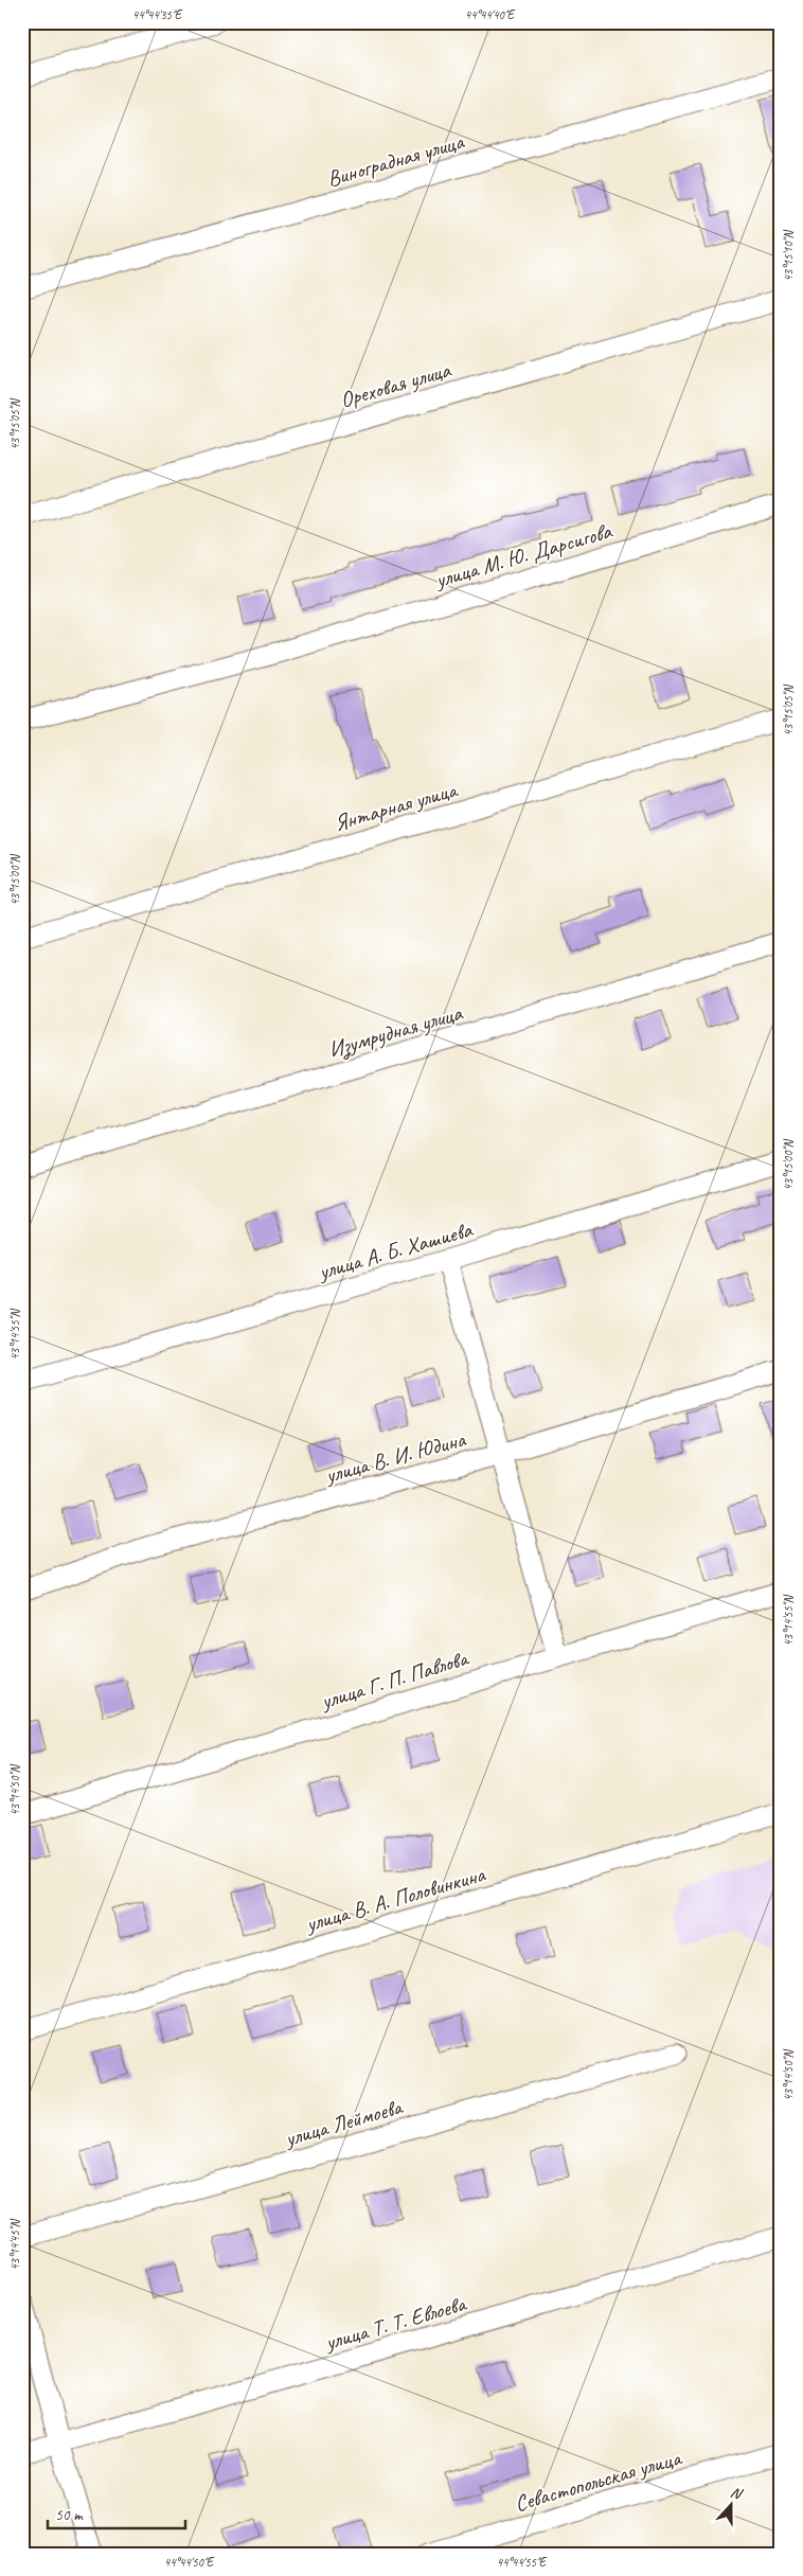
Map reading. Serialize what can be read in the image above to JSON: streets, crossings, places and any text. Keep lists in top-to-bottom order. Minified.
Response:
{"streets":{"street":["Виноградная улица","Ореховая улица","улица М. Ю. Дарсигова","Янтарная улица","Изумрудная улица","улица А. Б. Хашиева","улица В. И. Юдина","улица Г. П. Павлова","улица В. А. Половинкина","улица Леймоева","улица Т. Т. Евлоева","Севастопольская улица"]},"scale_bar":"50 m","north":"top","coordinates":["44°44'35\"E","44°44'40\"E","43°15'10\"N","43°15'05\"N","43°15'00\"N","43°14'55\"N","43°14'50\"N","43°14'45\"N","44°44'50\"E","44°44'55\"E"]}
